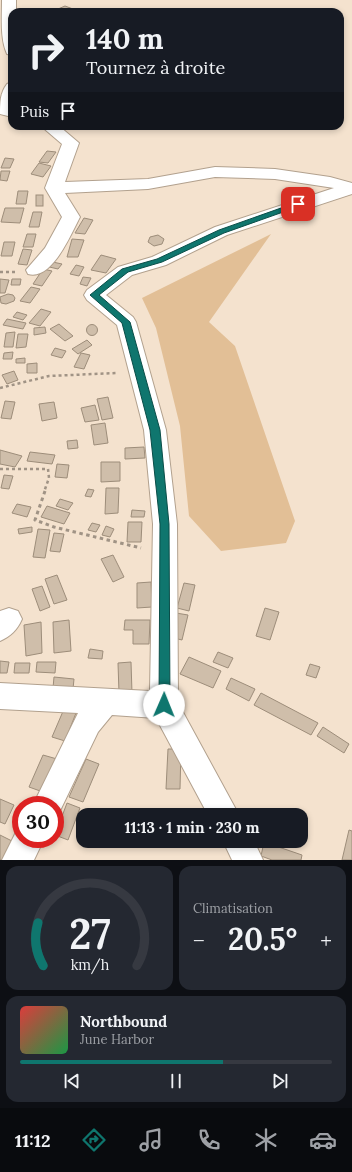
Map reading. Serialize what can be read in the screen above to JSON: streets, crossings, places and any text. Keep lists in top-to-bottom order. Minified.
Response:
{"page":{"turn":["140 m","Tournez à droite"],"then":"Puis","limit":"30","trip":"11:13 · 1 min · 230 m","tile":"Climatisation","heat":["−","20.5°","+"],"song":["Northbound","June Harbor"],"tabs":"11:12","gauge":["27","km/h"]}}
